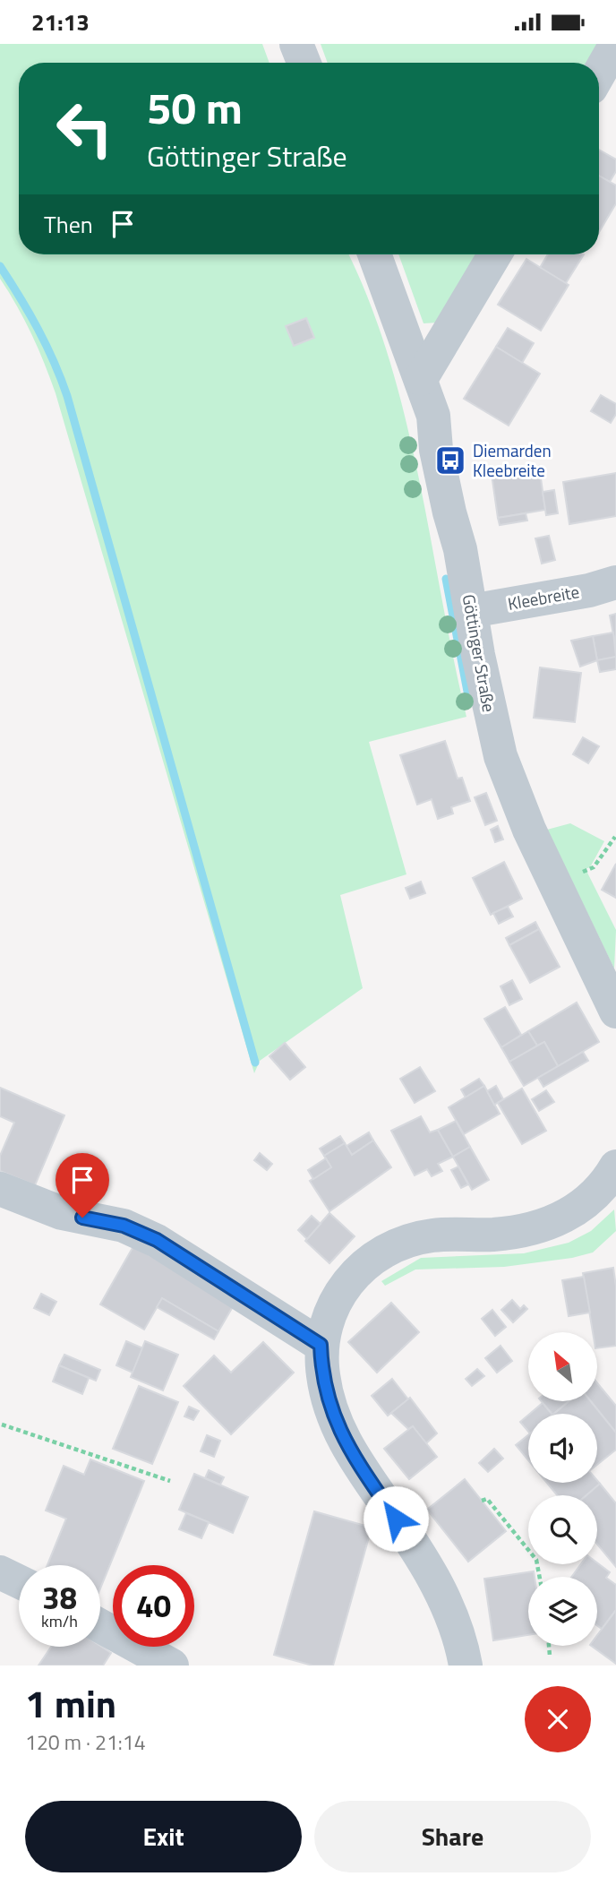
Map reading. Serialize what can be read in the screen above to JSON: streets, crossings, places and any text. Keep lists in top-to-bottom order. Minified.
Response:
{"streets":{"street":["Kleebreite","Göttinger Straße"]},"crossings":[["Kleebreite","Göttinger Straße"]],"places":{"bus stop":["Diemarden Kleebreite"]},"north":"top left","page":{"status":"21:13","turn":["50 m","Göttinger Straße"],"then":"Then","speed":"38 km/h","limit":"40","heading":["1 min","120 m · 21:14"],"buttons":["Exit","Share"]}}
